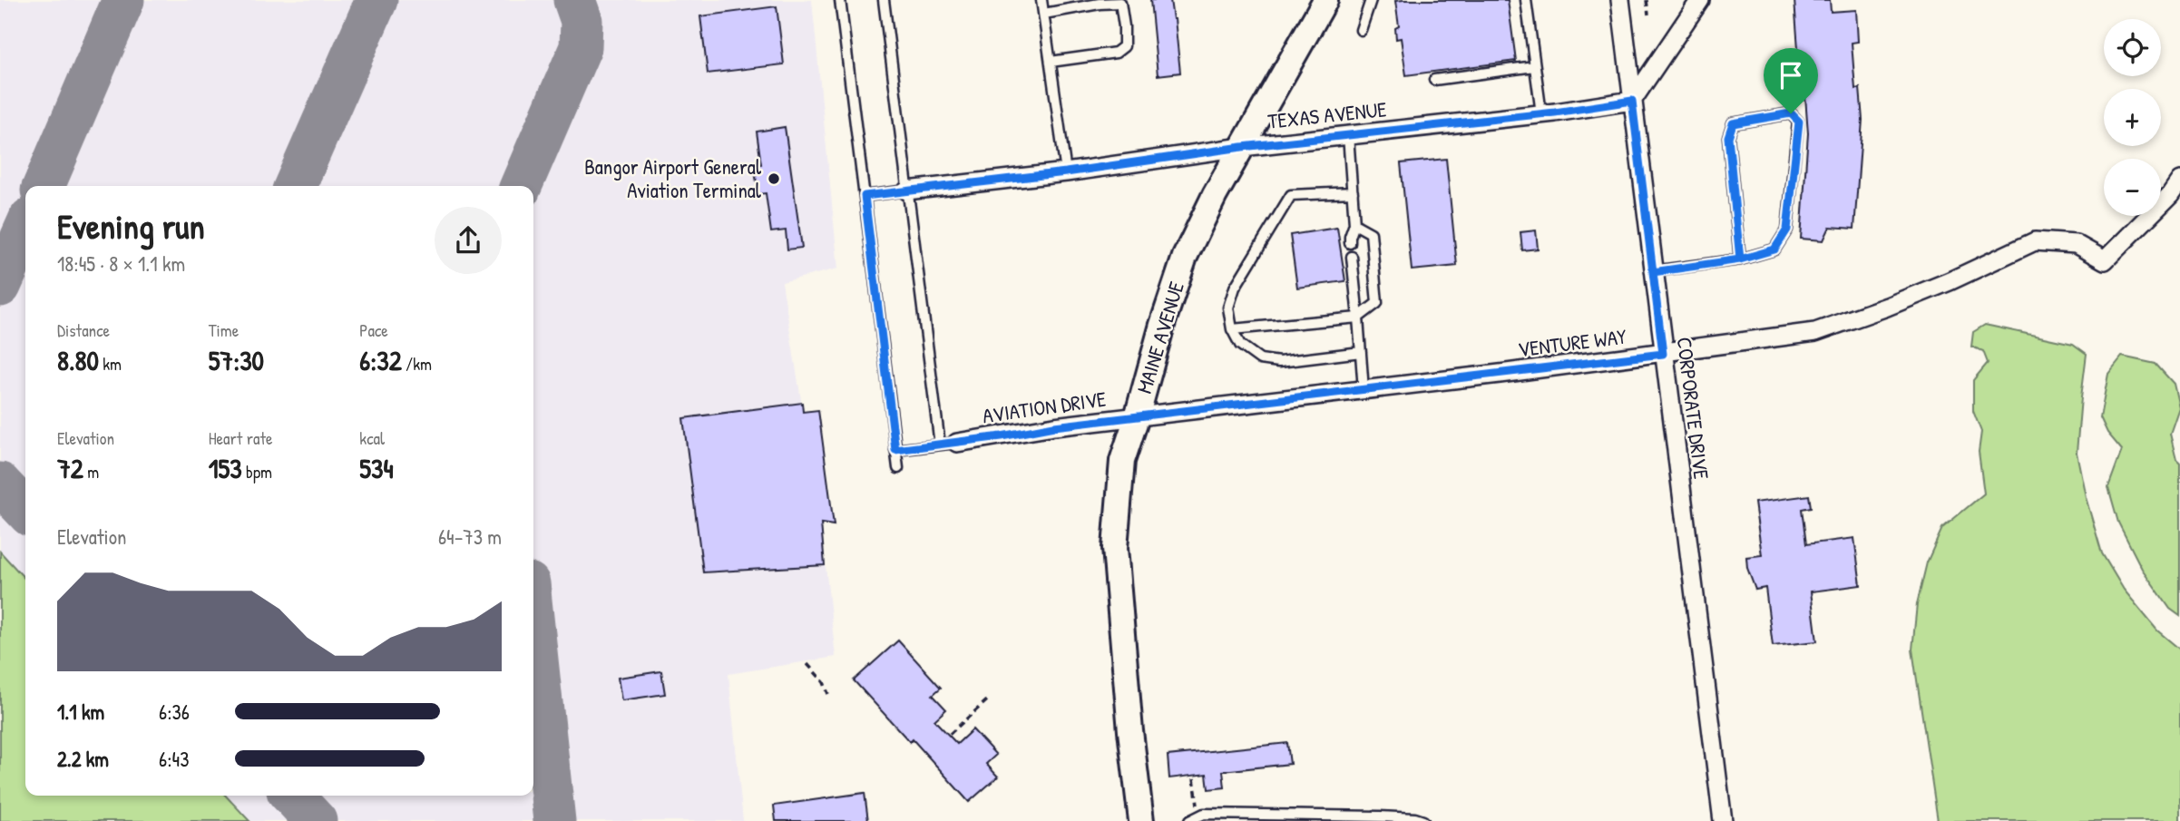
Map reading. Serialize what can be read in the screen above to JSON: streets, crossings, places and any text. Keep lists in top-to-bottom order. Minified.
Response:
{"streets":{"main road":["MAINE AVENUE"],"street":["TEXAS AVENUE","VENTURE WAY","AVIATION DRIVE","CORPORATE DRIVE"]},"crossings":[["TEXAS AVENUE","MAINE AVENUE"],["TEXAS AVENUE","CORPORATE DRIVE"],["MAINE AVENUE","VENTURE WAY"],["MAINE AVENUE","AVIATION DRIVE"],["VENTURE WAY","AVIATION DRIVE"],["VENTURE WAY","CORPORATE DRIVE"]],"places":["Bangor Airport General Aviation Terminal"],"page":{"map_buttons":["+","−"],"heading":["Evening run","18:45 · 8 × 1.1 km"],"stats":[["Distance","8.80 km"],["Time","57:30"],["Pace","6:32 /km"],["Elevation","72 m"],["Heart rate","153 bpm"],["kcal","534"]],"chart":["Elevation","64–73 m"],"list":[{"name":"1.1 km","note":"6:36"},{"name":"2.2 km","note":"6:43"}]}}
